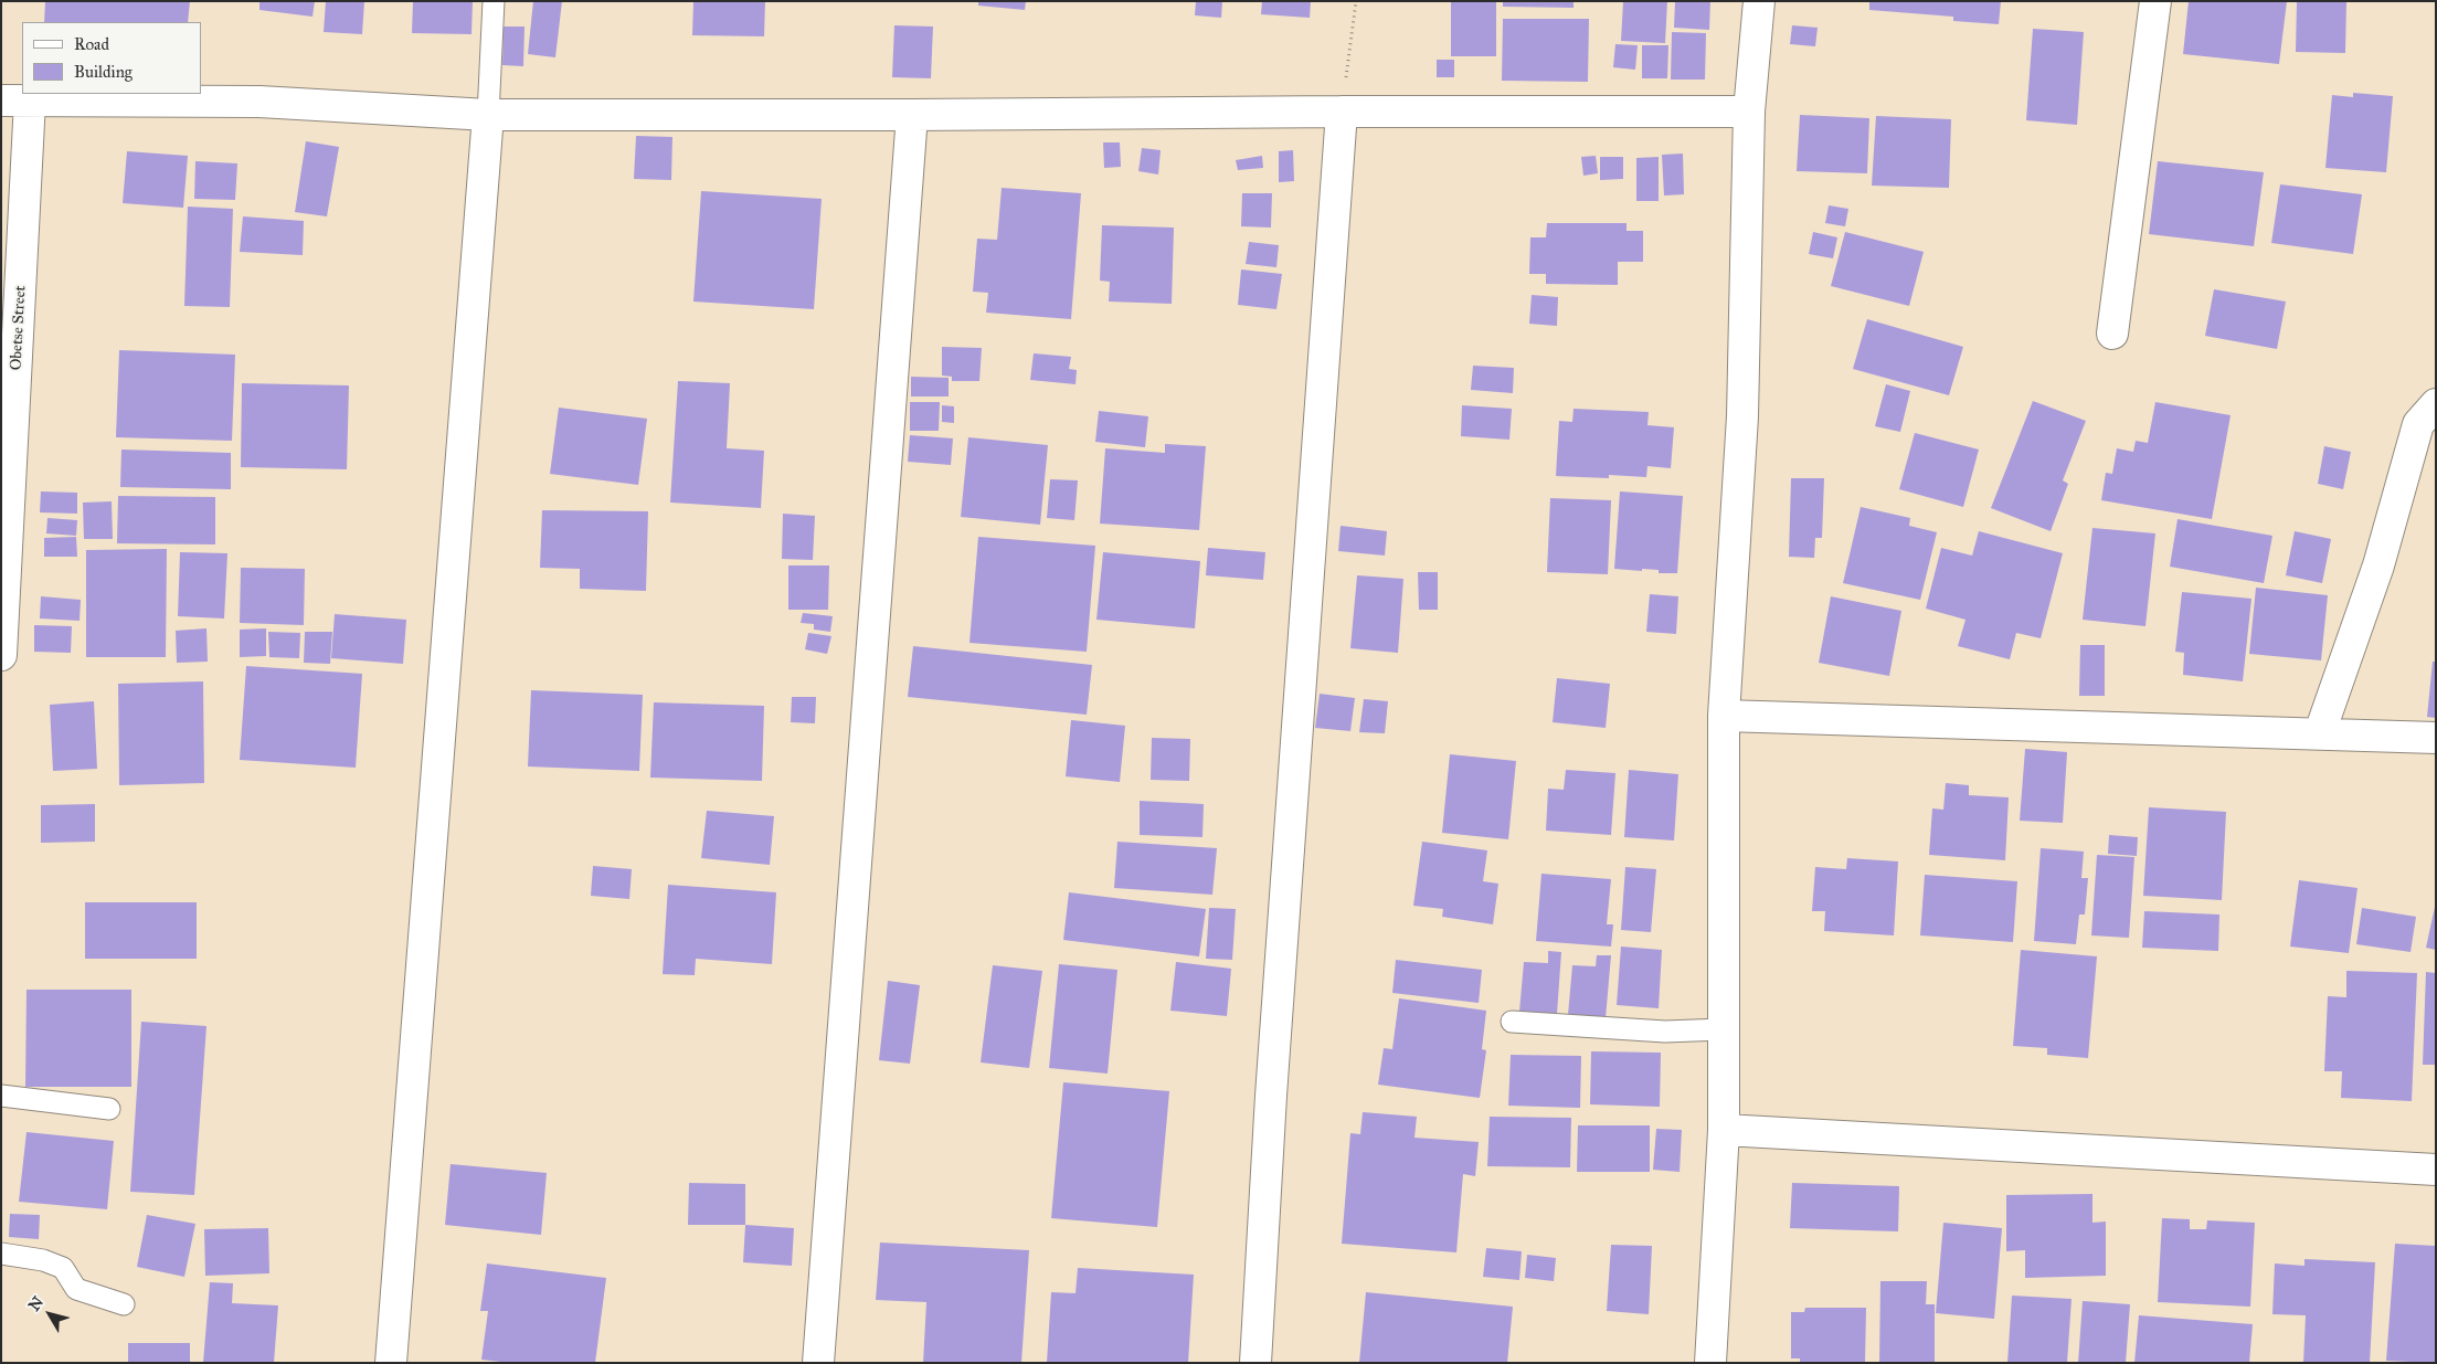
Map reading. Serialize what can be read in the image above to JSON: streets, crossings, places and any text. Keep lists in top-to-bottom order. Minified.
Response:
{"streets":{"street":["Obetse Street"]},"legend":["Road","Building"],"north":"top left"}
